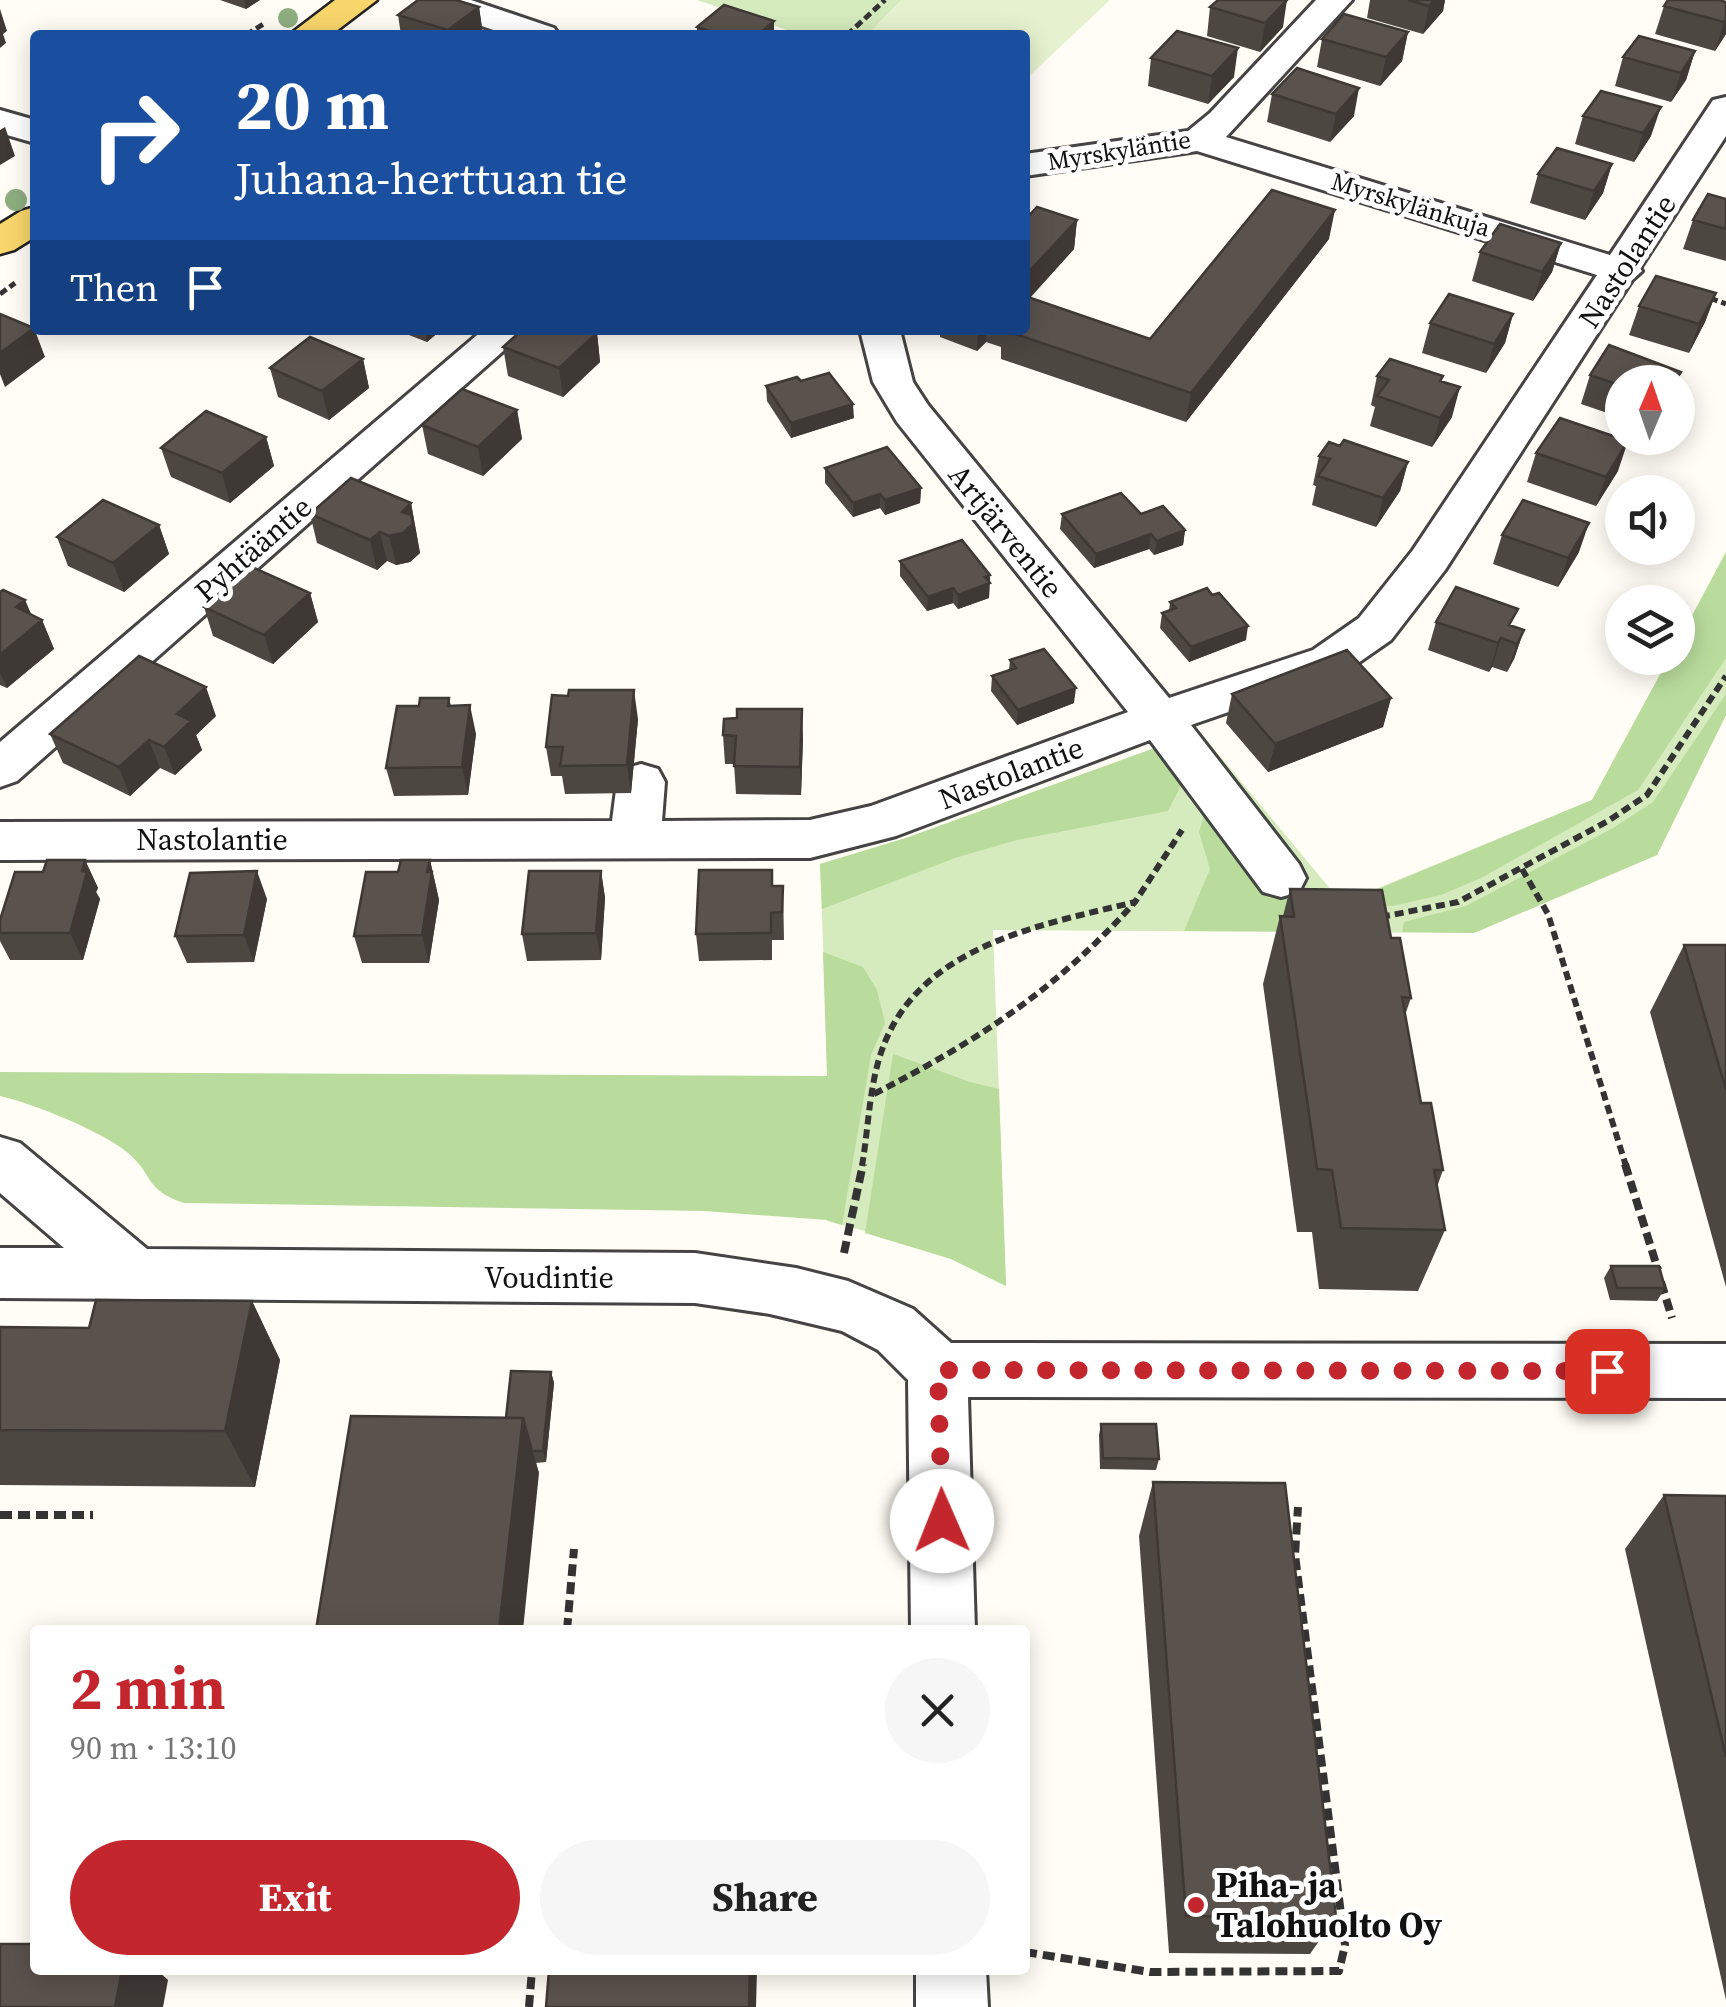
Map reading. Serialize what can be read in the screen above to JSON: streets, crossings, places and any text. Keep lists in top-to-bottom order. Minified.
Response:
{"streets":{"street":["Myrskyläntie","Myrskylänkuja","Nastolantie","Artjärventie","Pyhtääntie","Voudintie"]},"crossings":[["Myrskyläntie","Myrskylänkuja"],["Myrskylänkuja","Nastolantie"],["Nastolantie","Artjärventie"]],"places":["Piha- ja Talohuolto Oy"],"north":"top","page":{"turn":["20 m","Juhana-herttuan tie"],"then":"Then","heading":["2 min","90 m · 13:10"],"buttons":["Exit","Share"]}}
